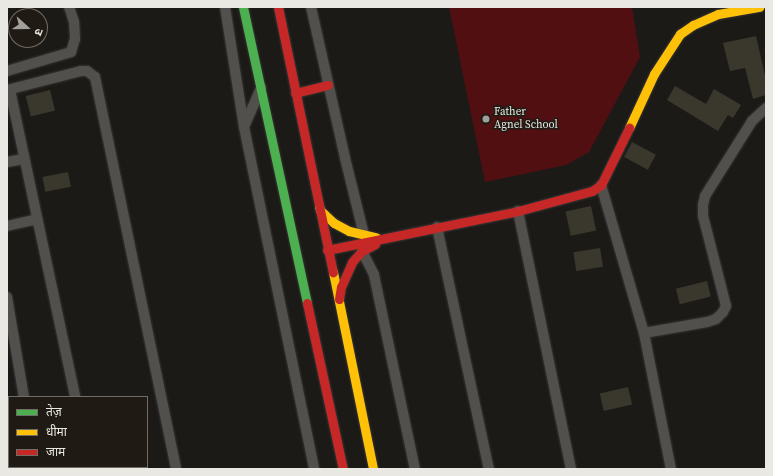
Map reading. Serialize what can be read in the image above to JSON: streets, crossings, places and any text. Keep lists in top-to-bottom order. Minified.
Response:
{"places":["Father Agnel School"],"legend":["तेज़","धीमा","जाम"],"north":"right"}
